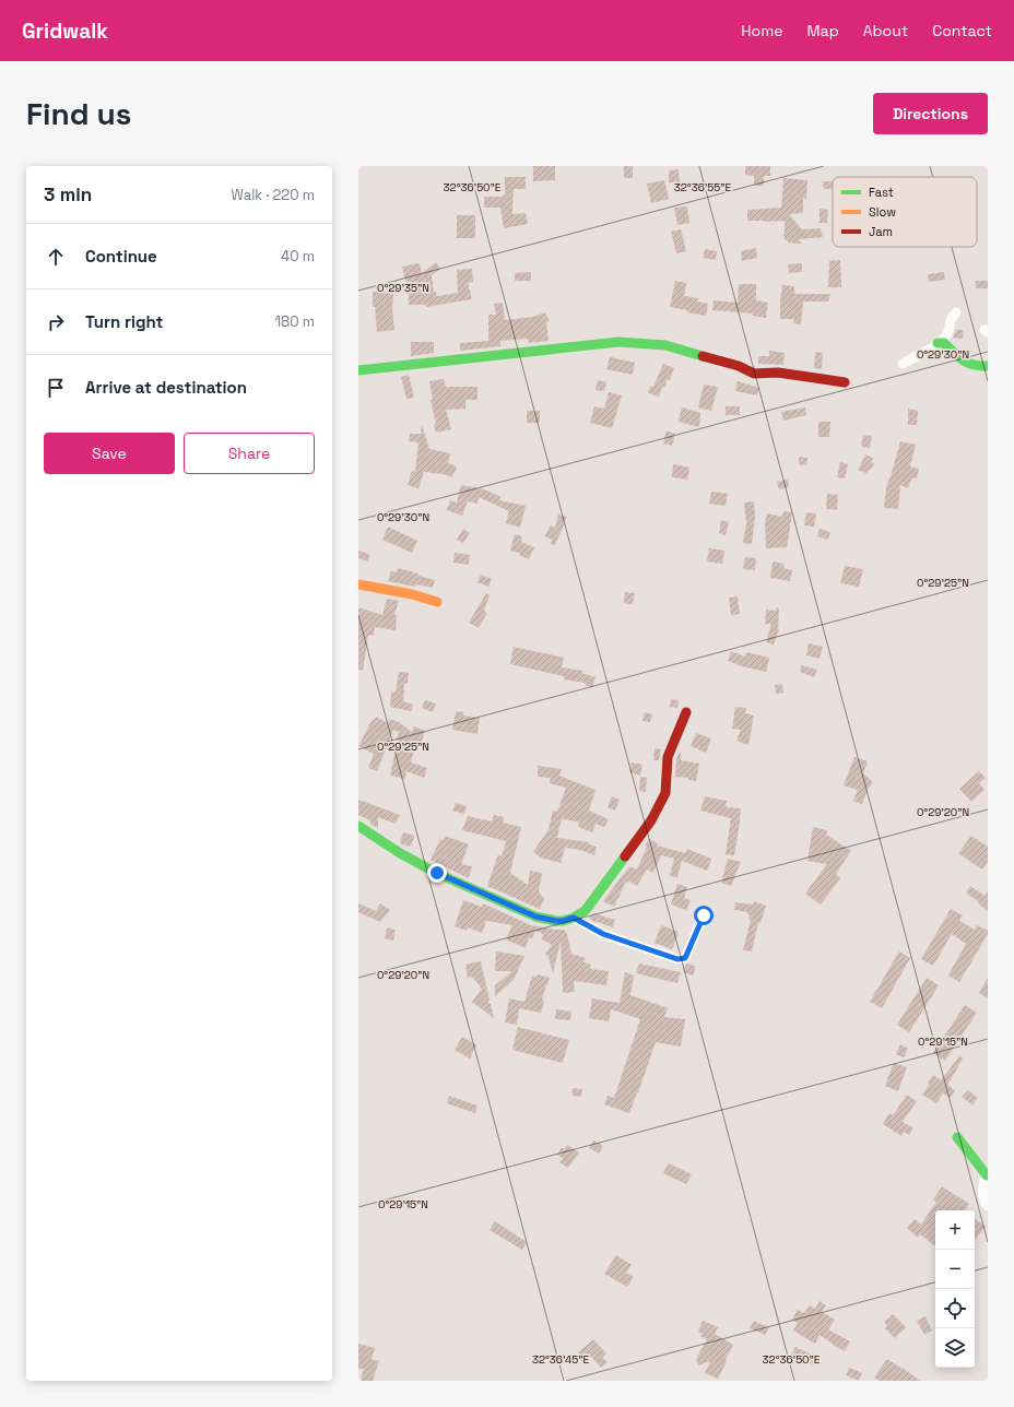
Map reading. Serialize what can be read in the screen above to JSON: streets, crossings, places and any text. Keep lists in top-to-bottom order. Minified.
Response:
{"legend":["Fast","Slow","Jam"],"page":{"header":"Gridwalk","nav":["Home","Map","About","Contact"],"buttons":["Directions",["Save","Share"]],"title":"Find us","heading":["3 min","Walk · 220 m"],"list":[["Continue","40 m"],["Turn right","180 m"],"Arrive at destination"],"map_buttons":["+","−"]},"coordinates":["32°36'50\"E","32°36'55\"E","0°29'35\"N","0°29'30\"N","0°29'25\"N","0°29'20\"N","0°29'15\"N","32°36'45\"E"]}
